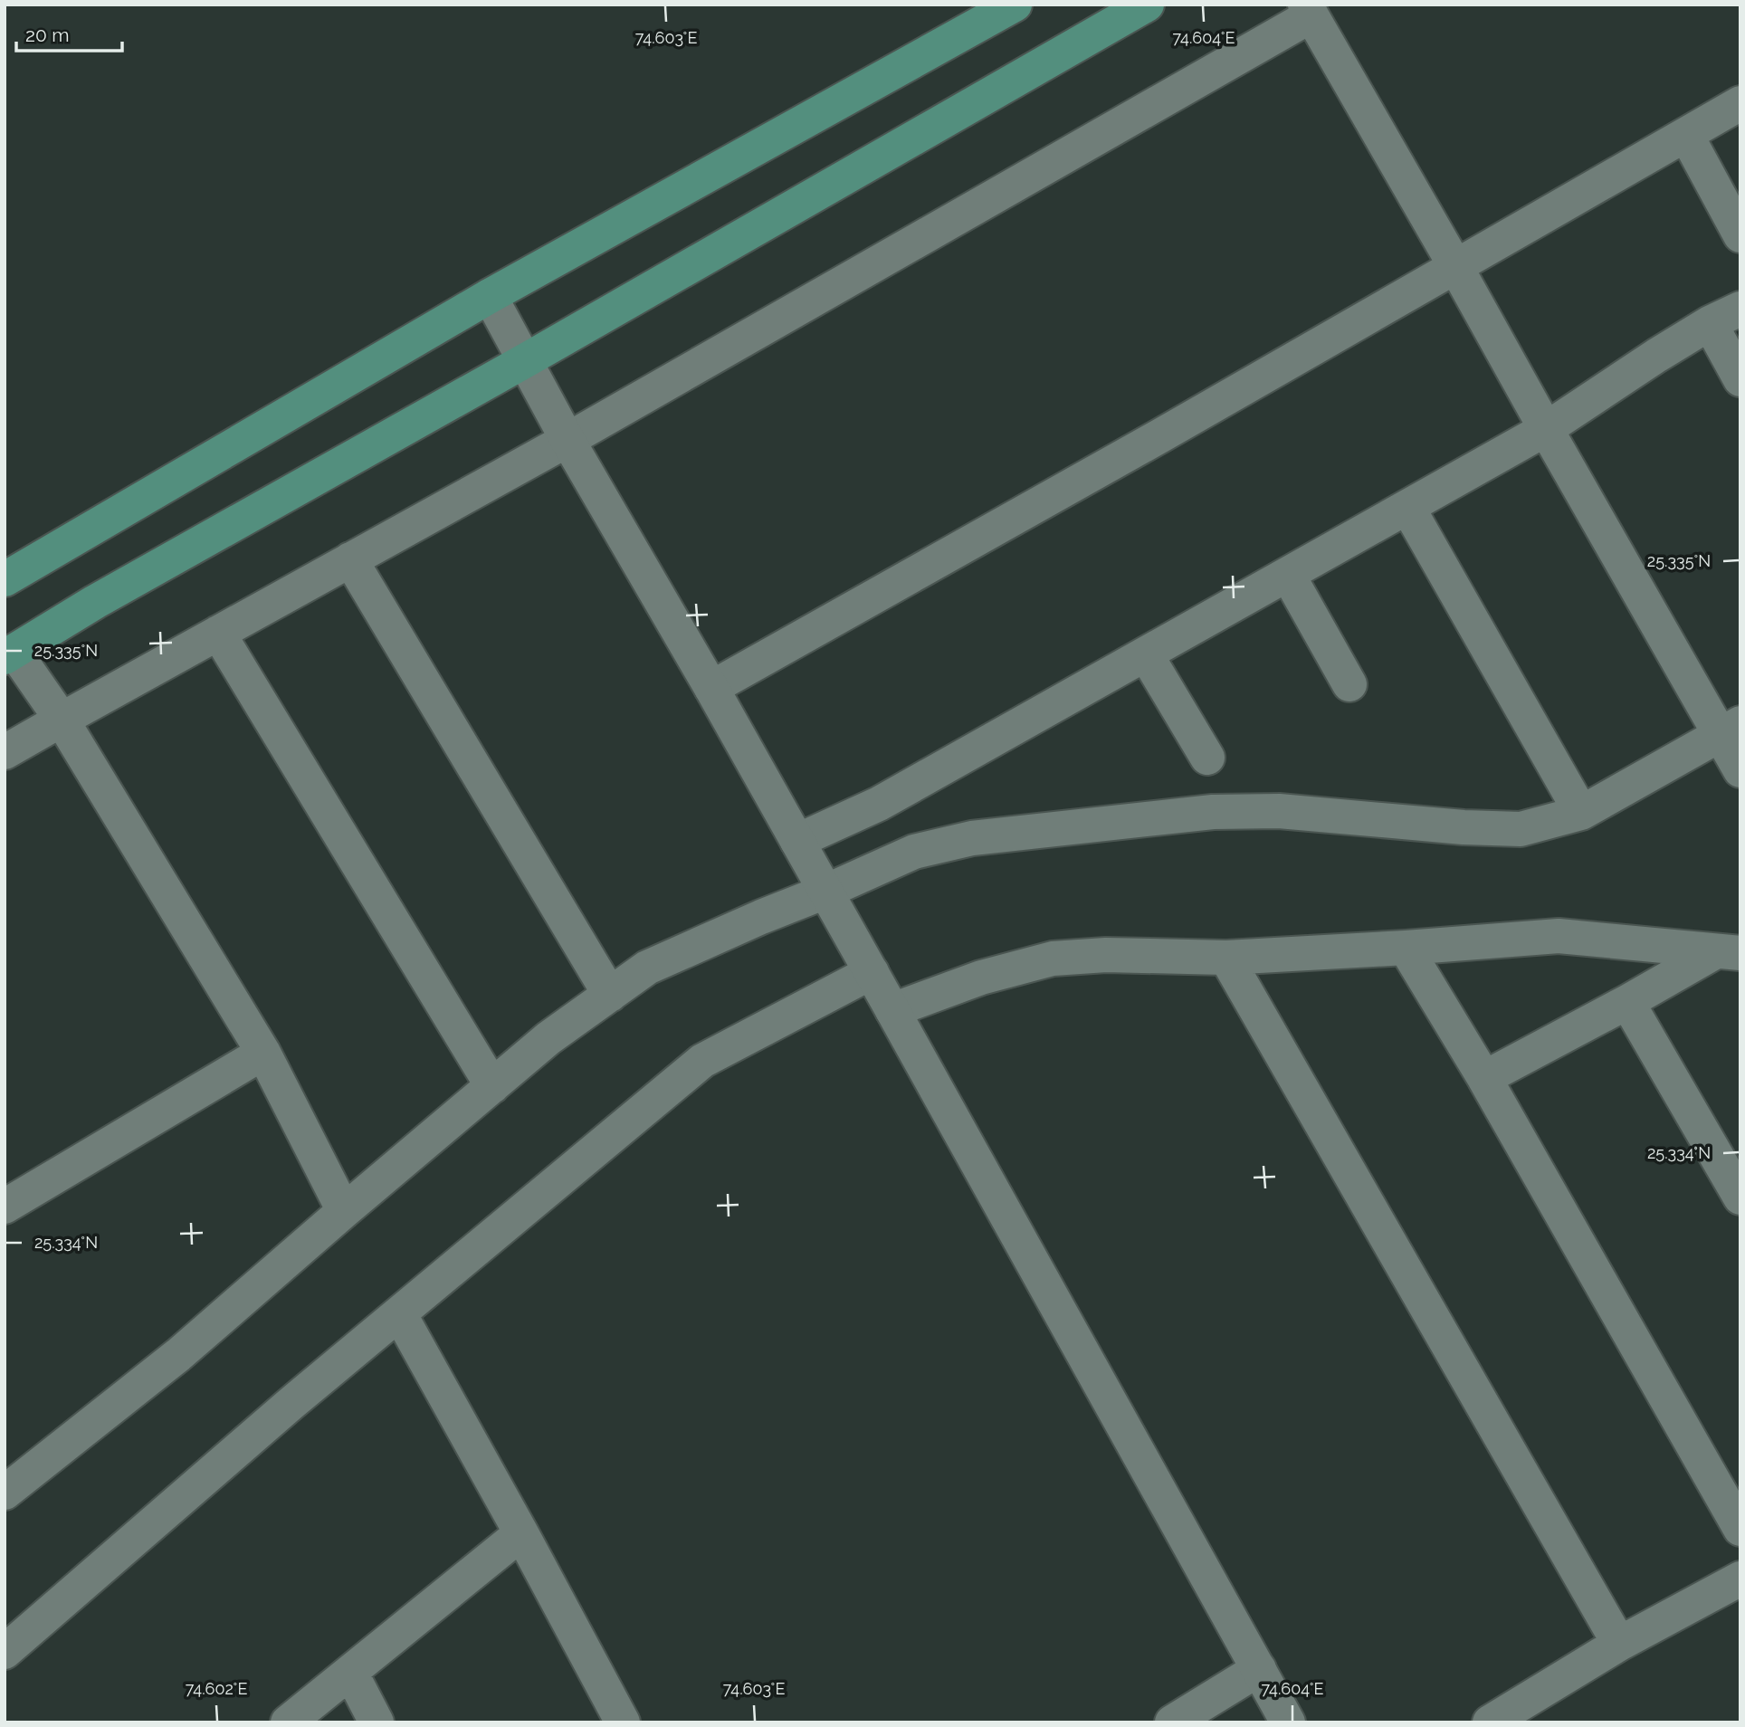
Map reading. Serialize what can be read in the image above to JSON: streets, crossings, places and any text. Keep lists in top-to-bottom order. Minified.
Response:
{"scale_bar":"20 m","coordinates":["74.603°E","74.604°E","25.335°N","25.334°N","74.602°E"]}
